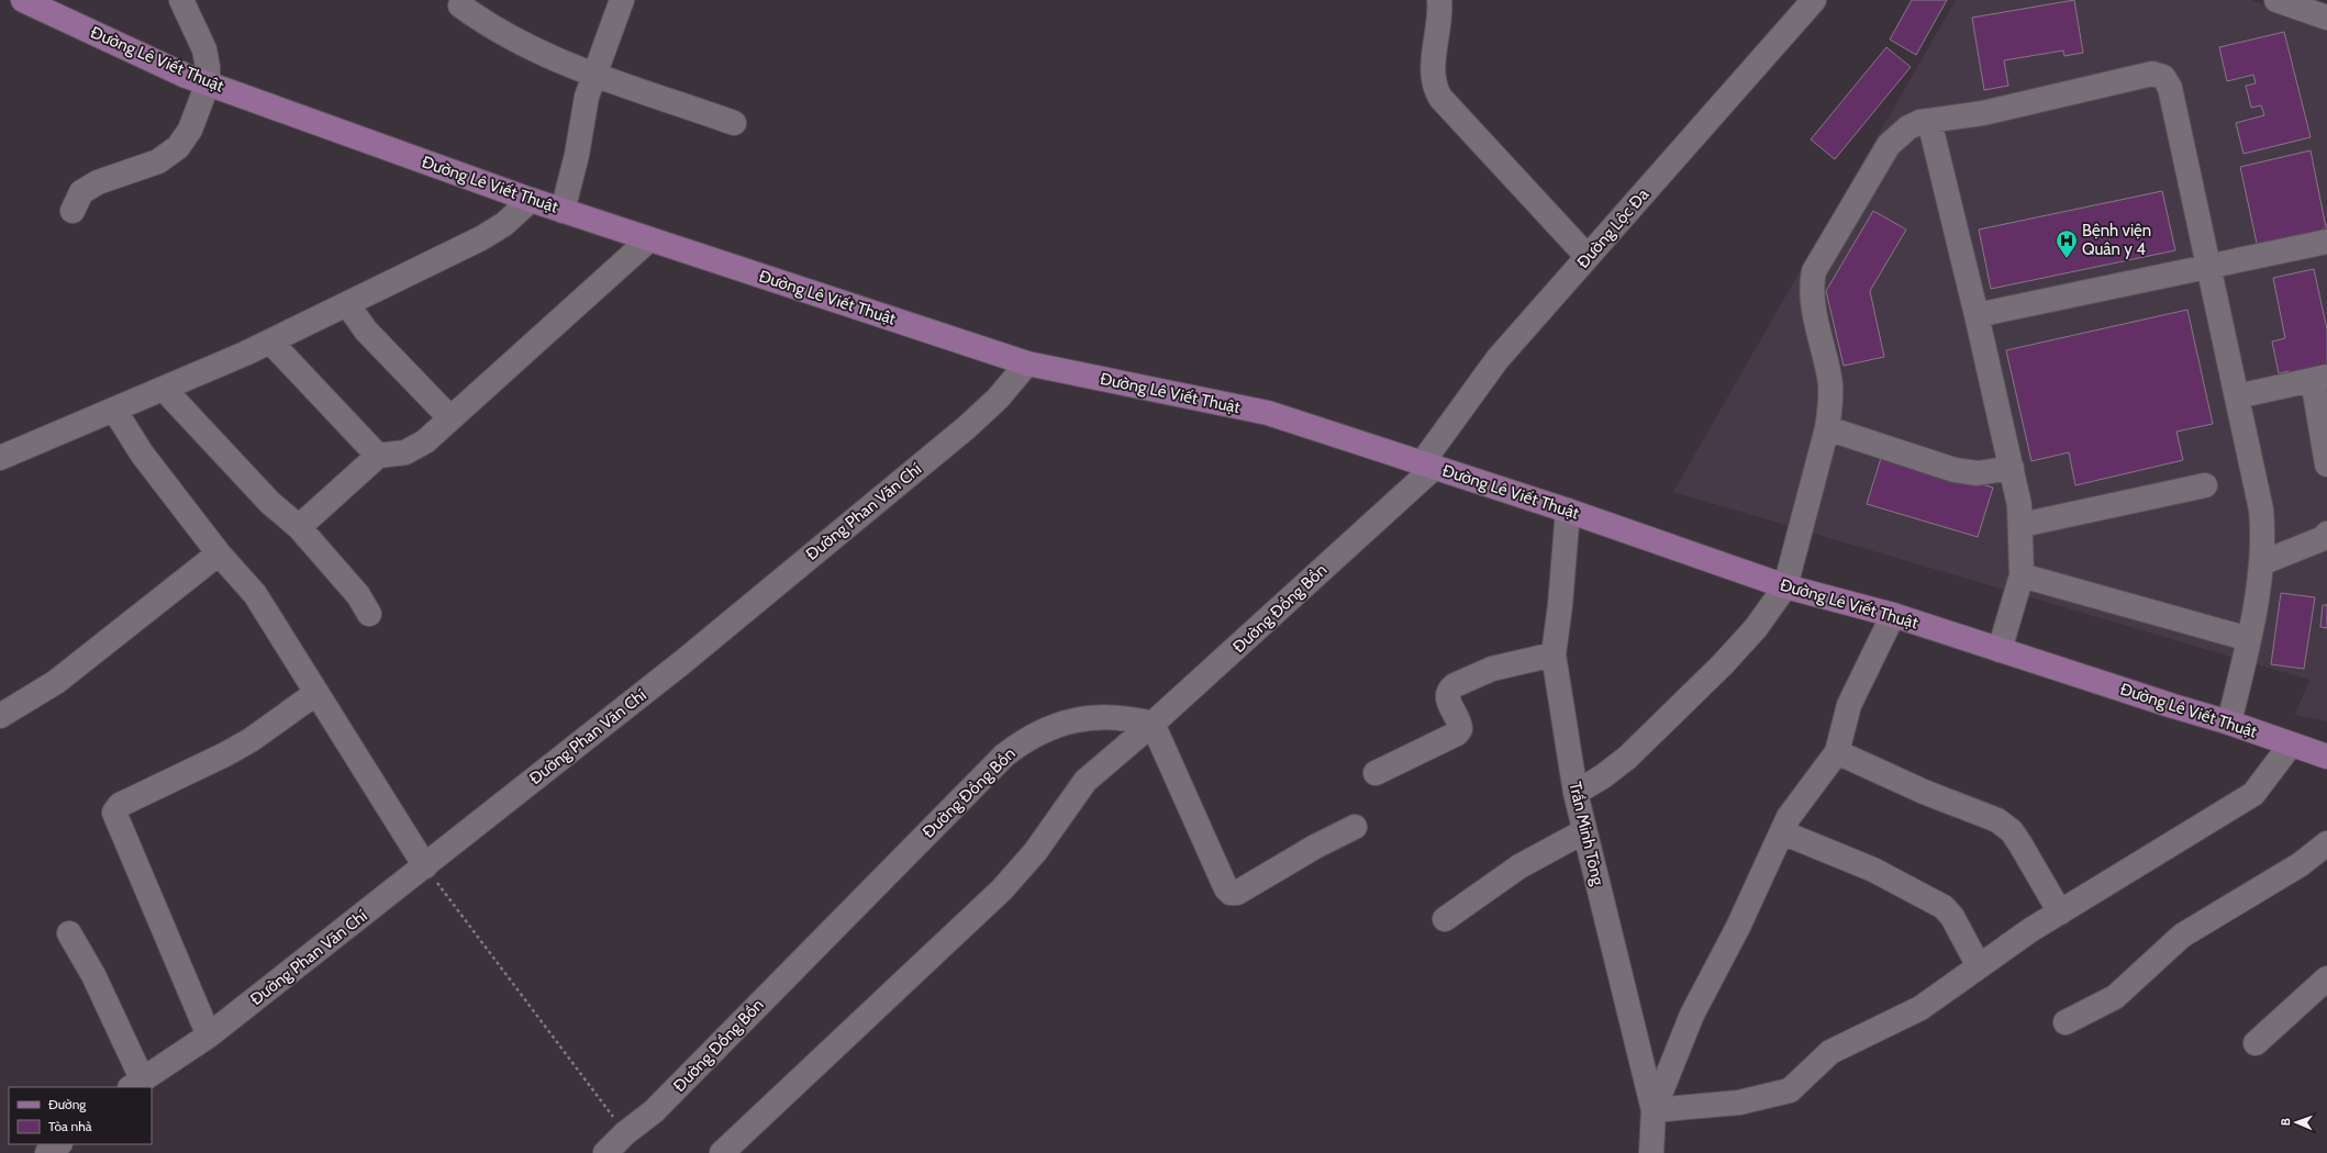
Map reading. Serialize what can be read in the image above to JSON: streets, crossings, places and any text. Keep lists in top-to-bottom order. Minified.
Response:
{"streets":{"main road":["Đường Lê Viết Thuật"],"street":["Đường Lộc Đa","Đường Phan Văn Chí","Đường Đồng Bồn","Trần Minh Tông"]},"crossings":[["Đường Lê Viết Thuật","Đường Lộc Đa"],["Đường Lê Viết Thuật","Đường Phan Văn Chí"],["Đường Lê Viết Thuật","Đường Đồng Bồn"],["Đường Lê Viết Thuật","Trần Minh Tông"],["Đường Lộc Đa","Đường Đồng Bồn"]],"places":{"hospital":["Bệnh viện Quân y 4"]},"legend":["Đường","Tòa nhà"],"north":"left"}
